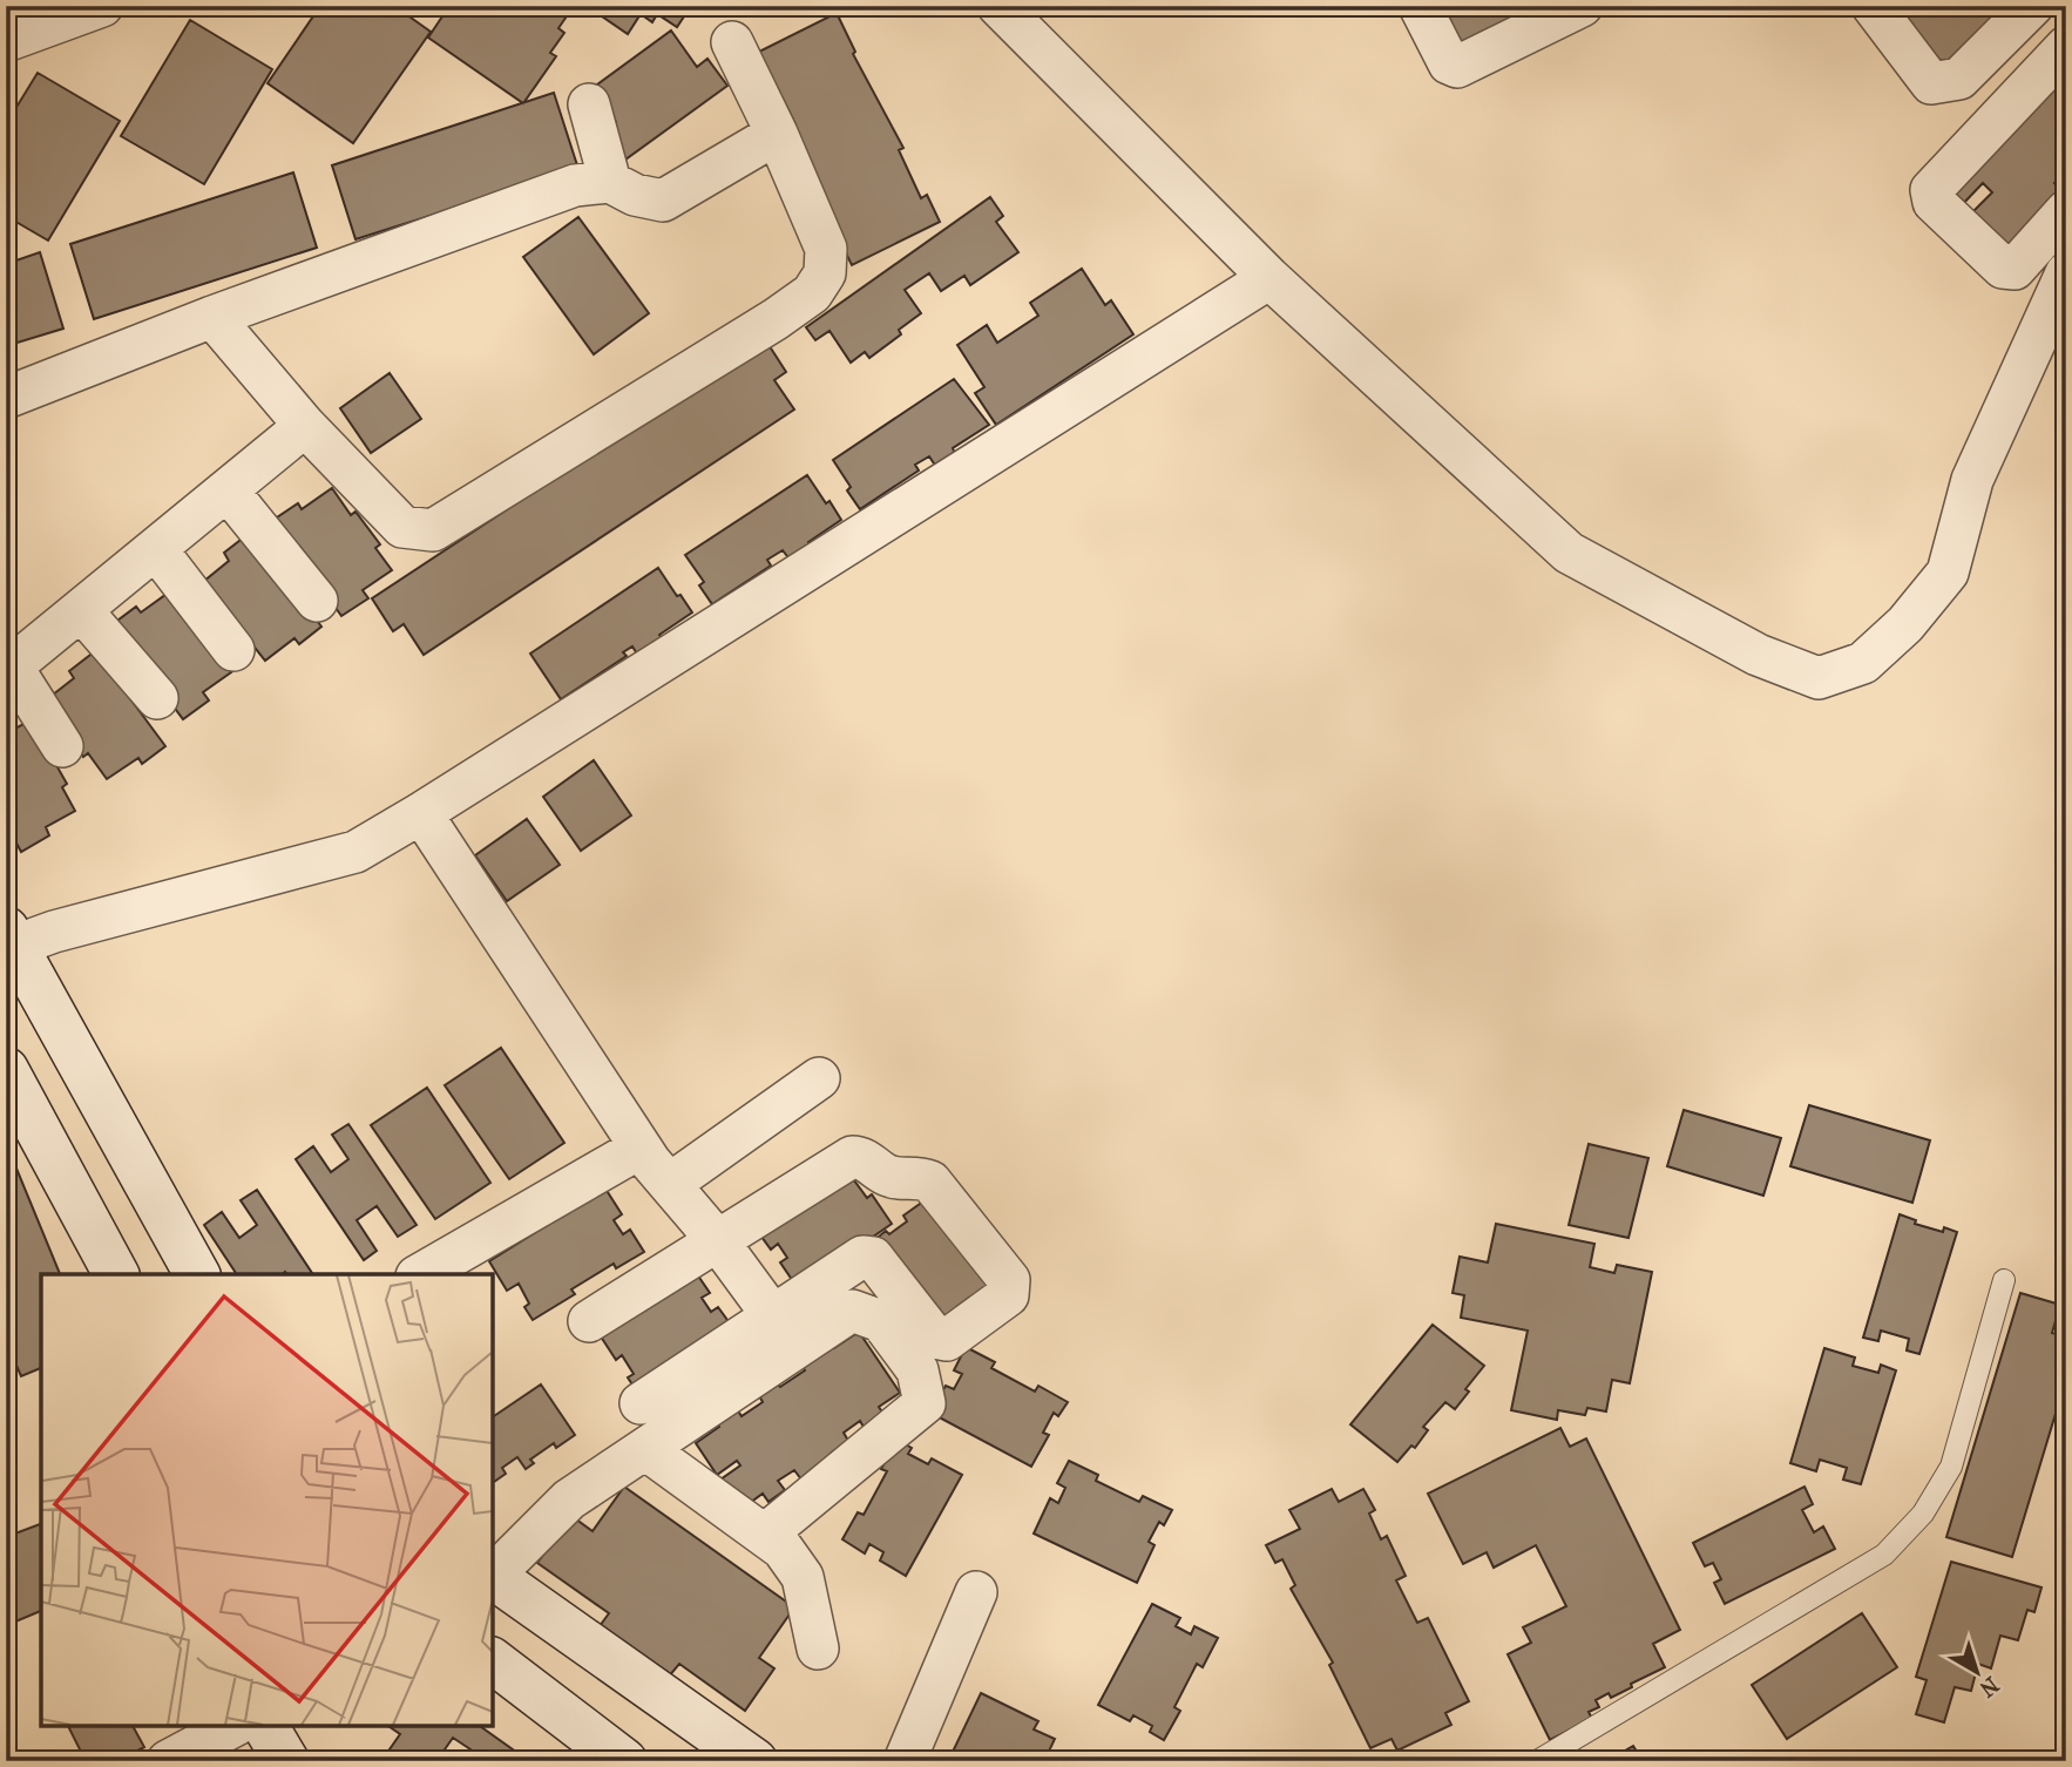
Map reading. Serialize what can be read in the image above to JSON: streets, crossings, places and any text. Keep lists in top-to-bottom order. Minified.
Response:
{"north":"bottom right"}
